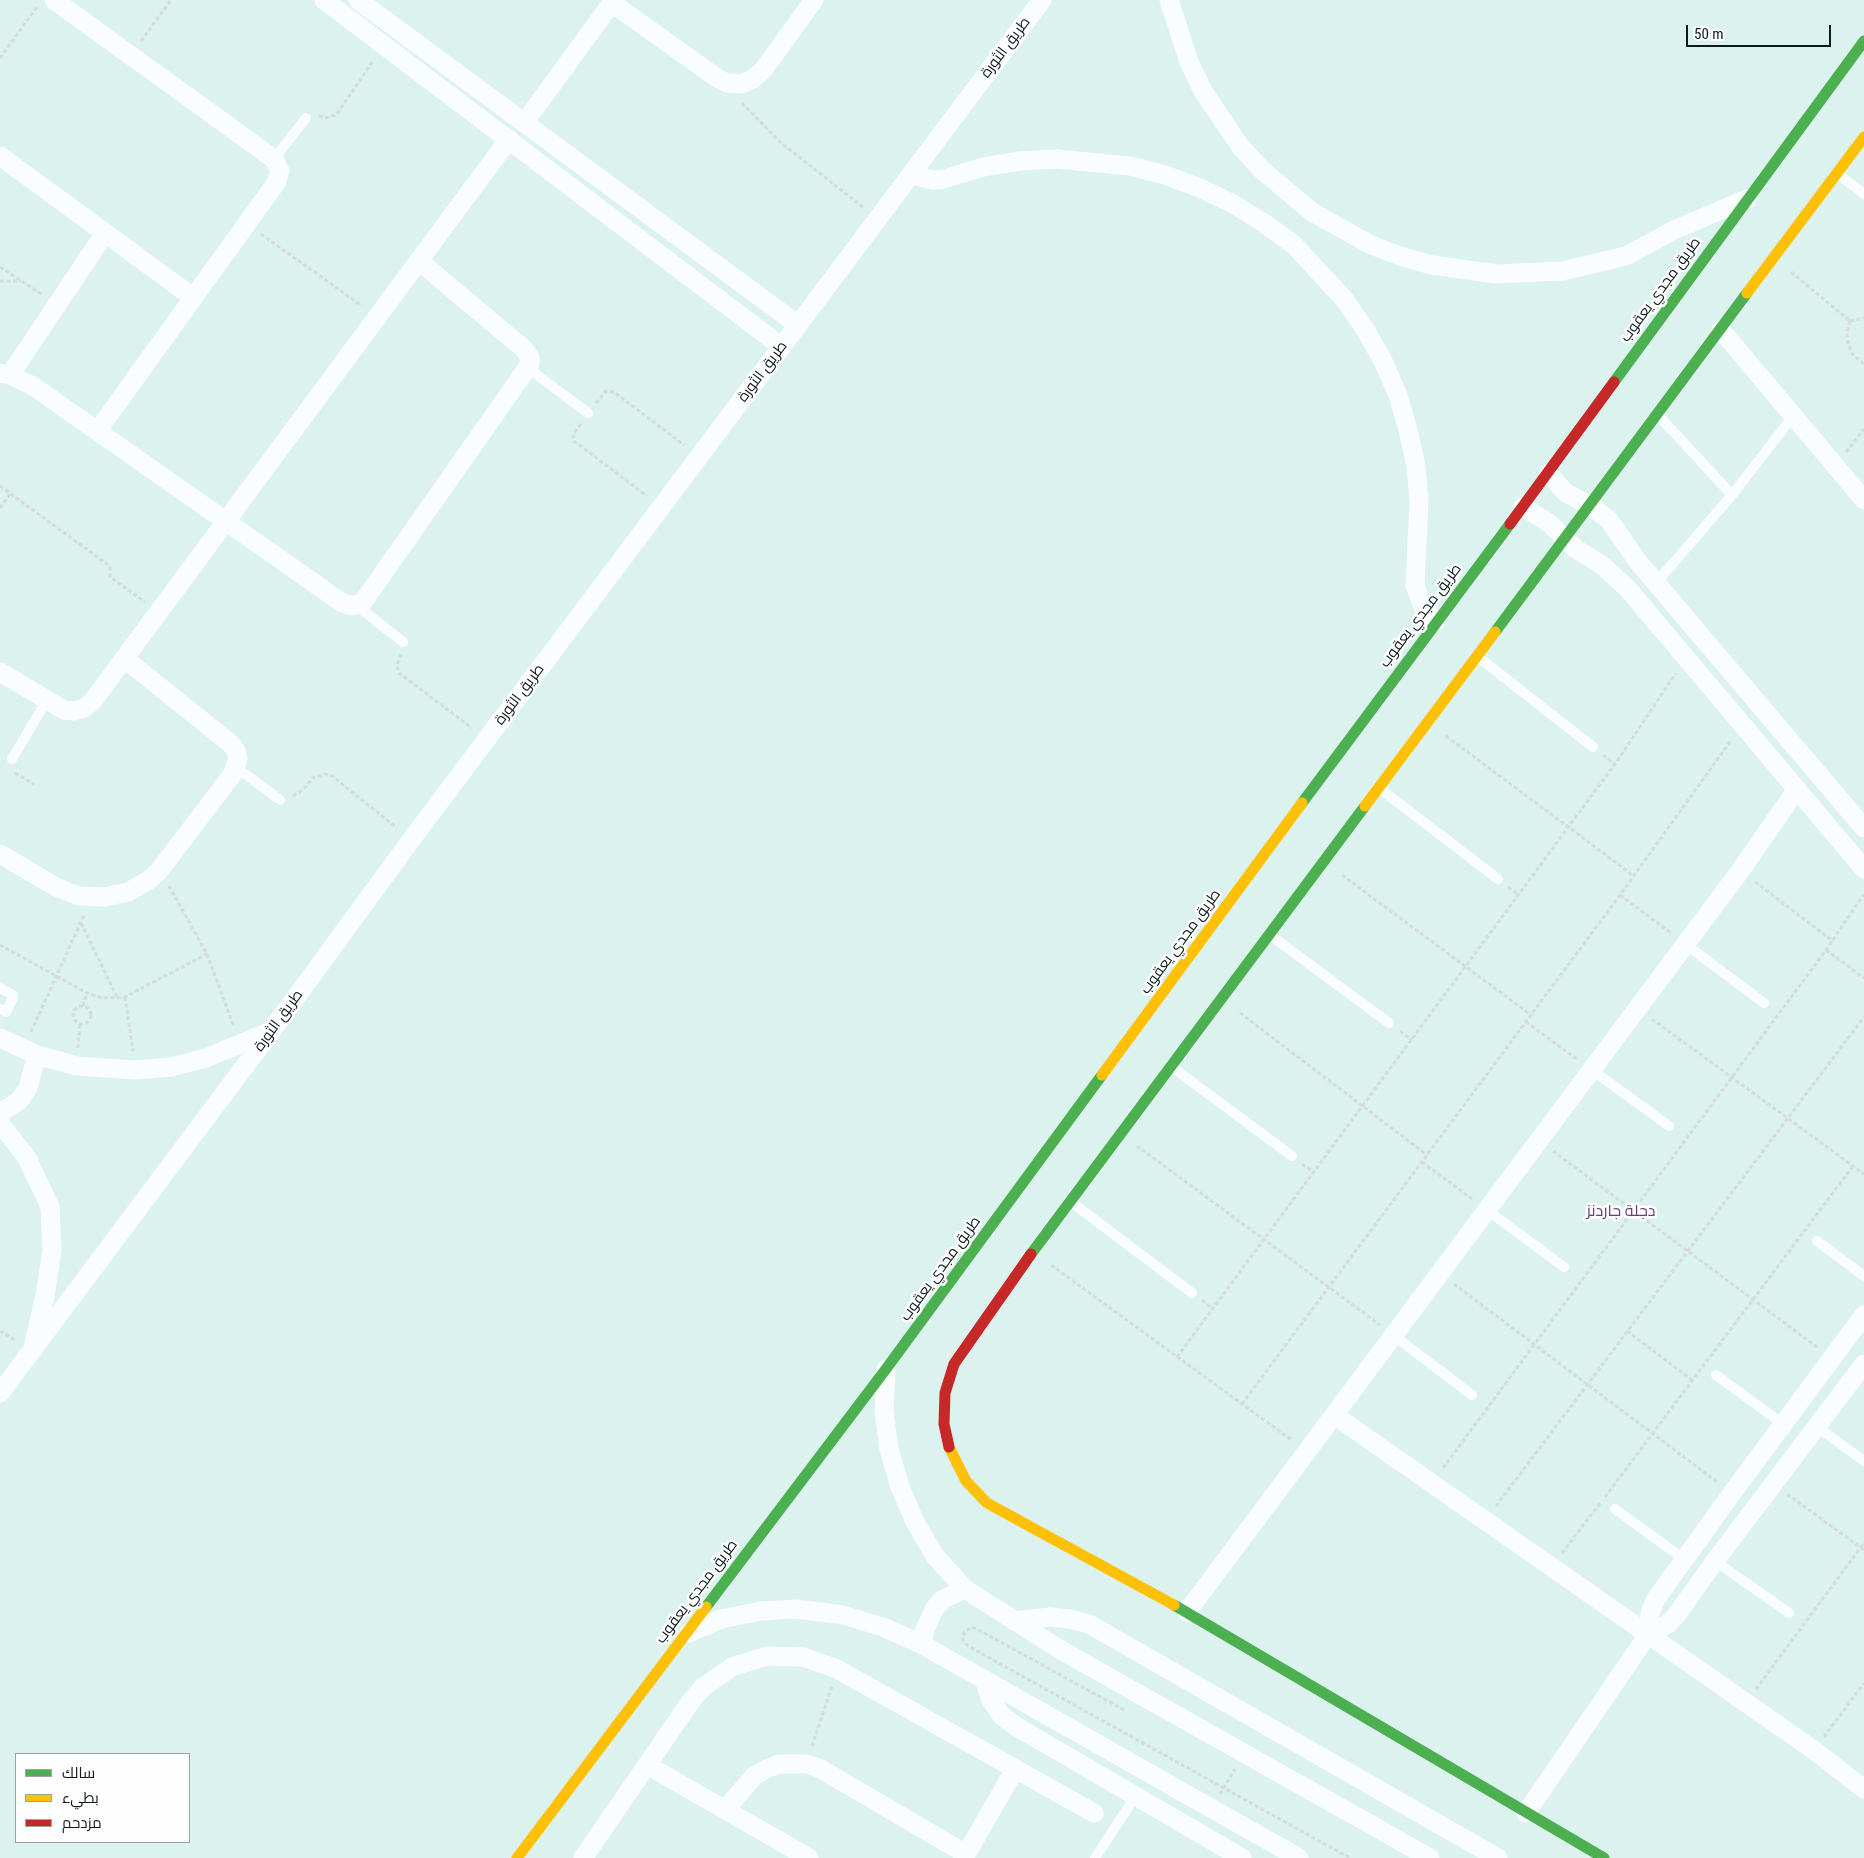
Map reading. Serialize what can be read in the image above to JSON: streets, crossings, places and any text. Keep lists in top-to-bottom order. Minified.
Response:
{"streets":{"street":["طريق الثورة","طريق مجدي يعقوب"]},"districts":["دجلة جاردنز"],"legend":["سالك","بطيء","مزدحم"],"scale_bar":"50 m"}
